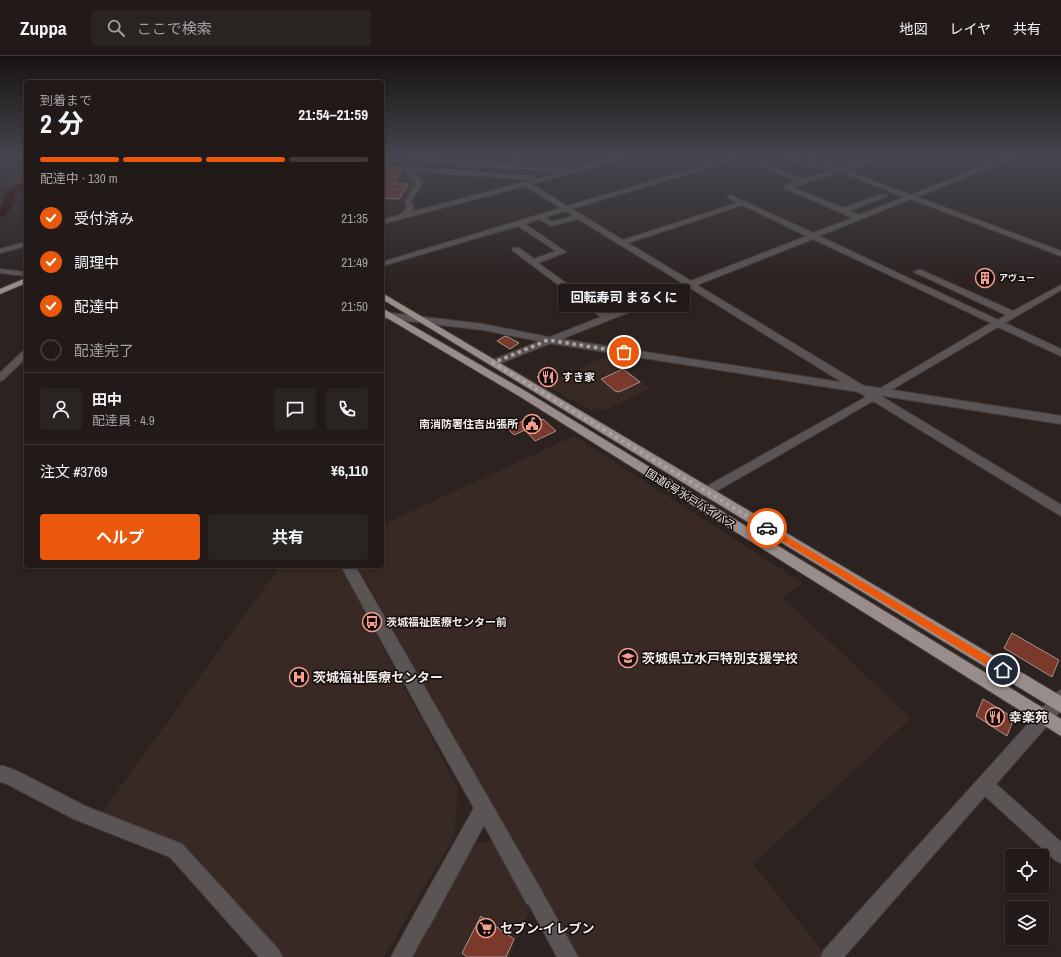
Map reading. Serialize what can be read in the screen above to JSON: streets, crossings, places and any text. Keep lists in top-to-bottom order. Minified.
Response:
{"streets":{"highway":["国道6号水戸バイパス"]},"places":{"building":["アヴュー"],"other":["回転寿司 まるくに"],"restaurant":["すき家","幸楽苑"],"public building":["南消防署住吉出張所"],"bus stop":["茨城福祉医療センター前"],"school or university":["茨城県立水戸特別支援学校"],"hospital":["茨城福祉医療センター"],"supermarket":["セブン-イレブン"]},"page":{"header":"Zuppa","search":"ここで検索","nav":["地図","レイヤ","共有"],"heading":["2 分","到着まで","21:54–21:59"],"panel":["田中","配達員 · 4.9","注文 #3769","¥6,110"],"bar":"配達中 · 130 m","list":[["受付済み","21:35"],["調理中","21:49"],["配達中","21:50"],"配達完了"],"bubble":"回転寿司 まるくに","buttons":["ヘルプ","共有"]}}
